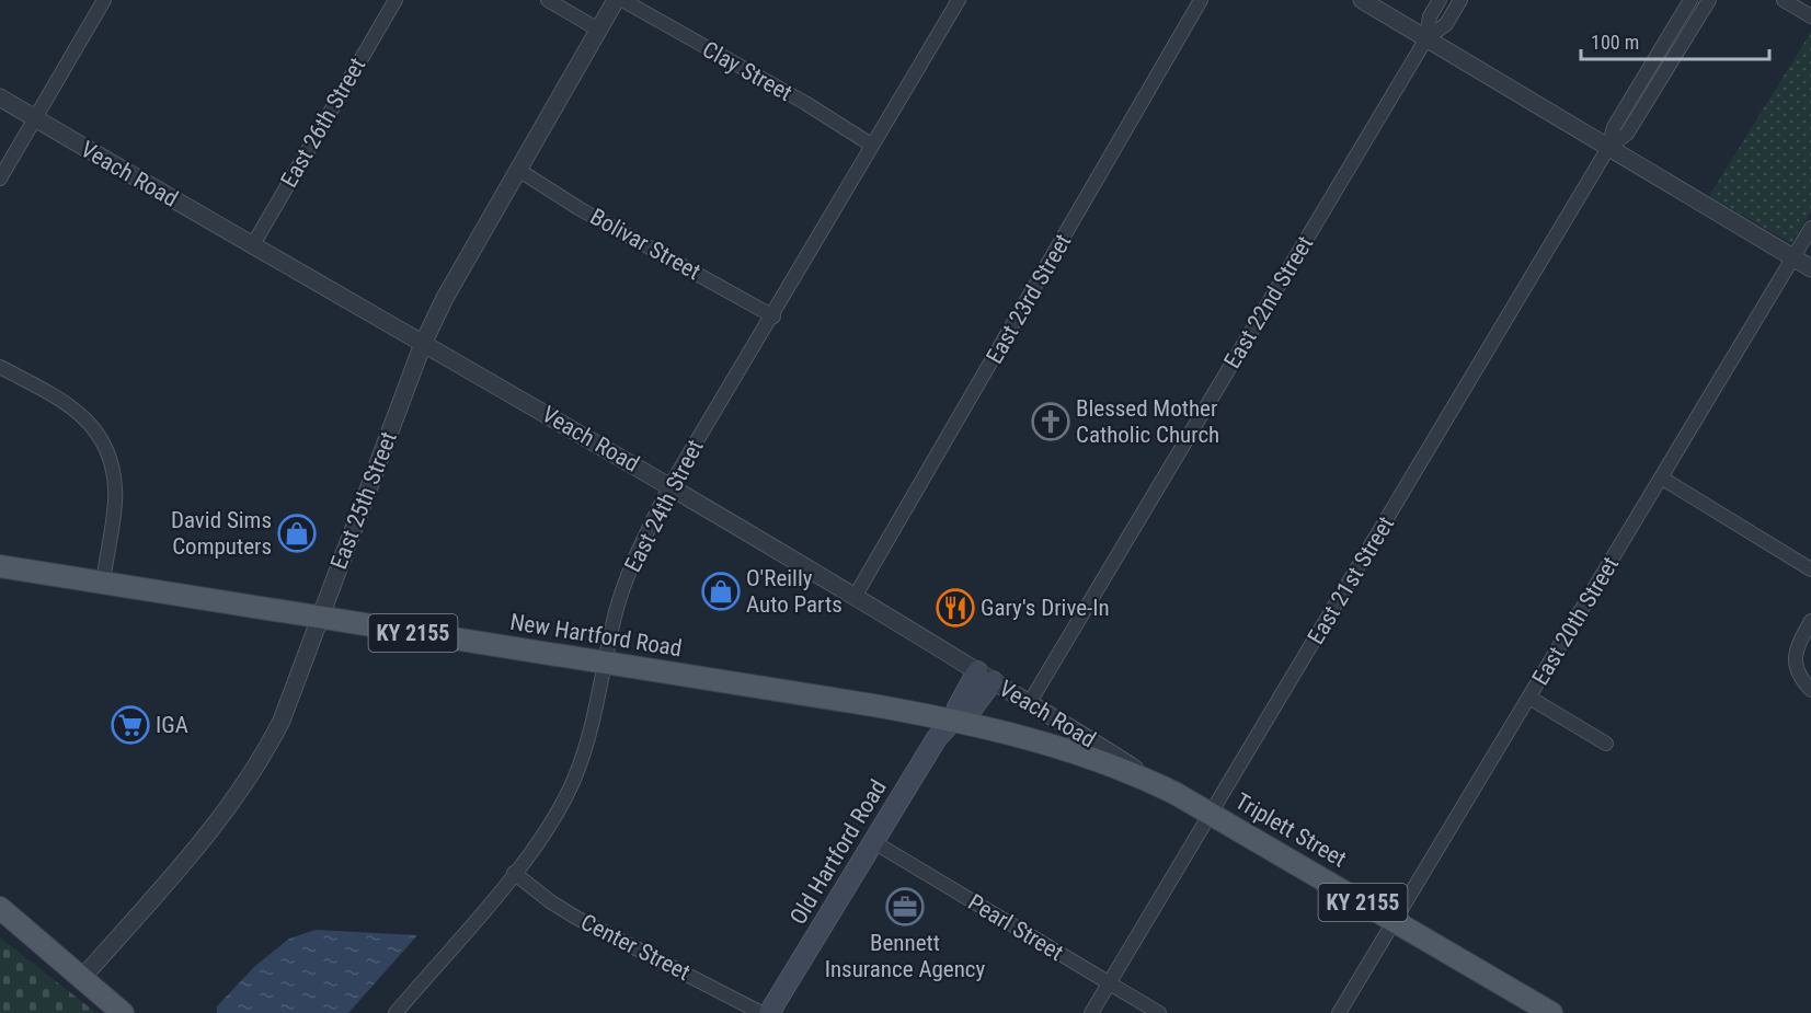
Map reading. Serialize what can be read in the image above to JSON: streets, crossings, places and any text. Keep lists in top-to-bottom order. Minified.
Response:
{"streets":{"main road":["KY 2155","New Hartford Road","Triplett Street","Old Hartford Road"],"street":["Clay Street","East 26th Street","Veach Road","Bolivar Street","East 23rd Street","East 22nd Street","East 25th Street","East 24th Street","East 21st Street","East 20th Street","Pearl Street","Center Street"]},"crossings":[["Clay Street","East 24th Street"],["East 26th Street","Veach Road"],["Veach Road","East 23rd Street"],["Veach Road","East 22nd Street"],["Veach Road","East 25th Street"],["Veach Road","East 24th Street"],["Veach Road","New Hartford Road"],["Veach Road","Triplett Street"],["Veach Road","Old Hartford Road"],["Bolivar Street","East 25th Street"],["Bolivar Street","East 24th Street"],["East 25th Street","New Hartford Road"],["East 24th Street","New Hartford Road"],["East 24th Street","Center Street"],["East 21st Street","Triplett Street"],["East 21st Street","Pearl Street"],["East 20th Street","Triplett Street"],["New Hartford Road","Triplett Street"],["New Hartford Road","Old Hartford Road"],["Old Hartford Road","Pearl Street"]],"places":{"church":["Blessed Mother Catholic Church"],"shop":["David Sims Computers","O'Reilly Auto Parts"],"restaurant":["Gary's Drive-In"],"supermarket":["IGA"],"office":["Bennett Insurance Agency"]},"scale_bar":"100 m"}
